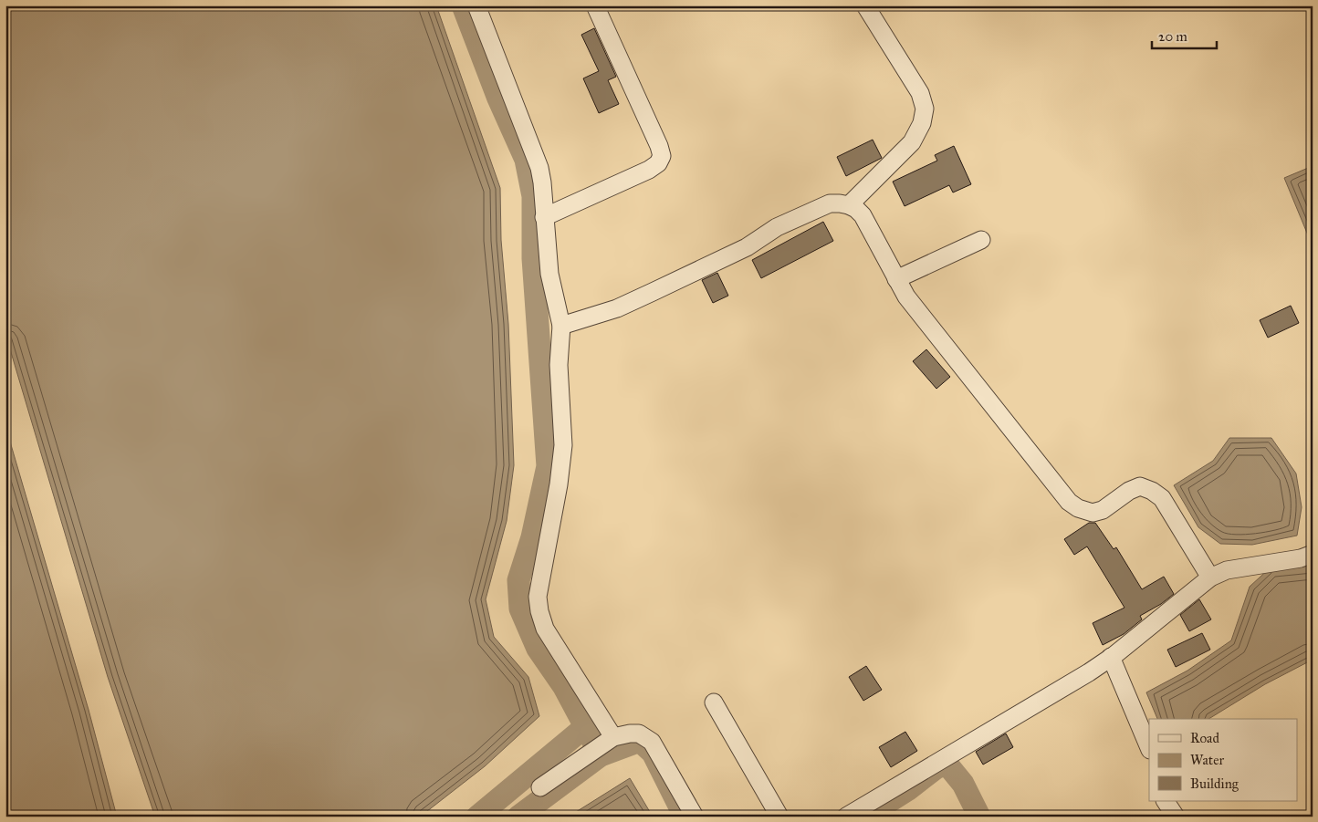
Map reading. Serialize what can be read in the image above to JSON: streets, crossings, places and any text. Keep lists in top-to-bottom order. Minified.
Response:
{"legend":["Road","Water","Building"],"scale_bar":"20 m"}
